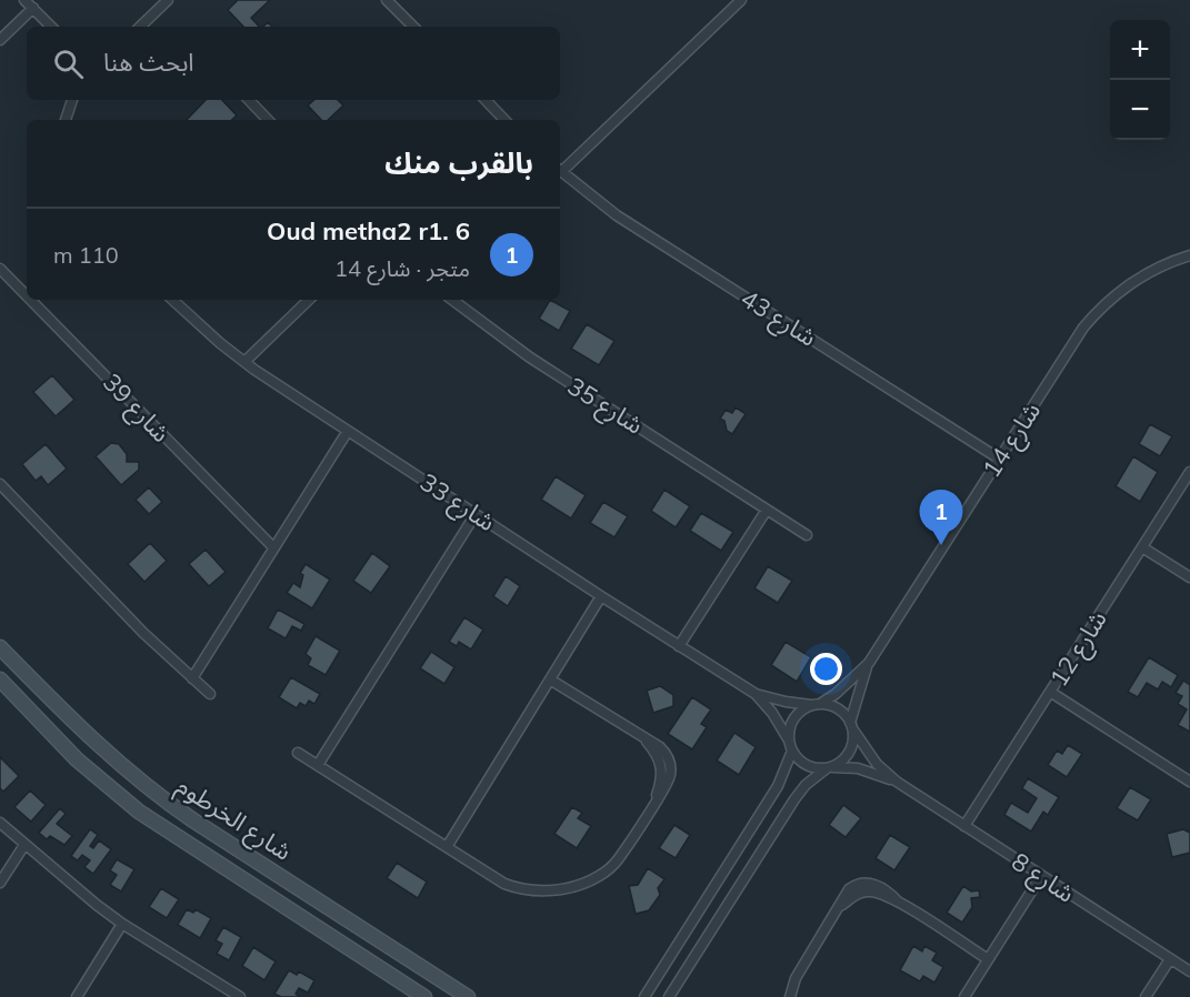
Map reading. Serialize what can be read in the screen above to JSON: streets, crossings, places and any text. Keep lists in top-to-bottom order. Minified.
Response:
{"streets":{"main road":["شارع الخرطوم"],"street":["شارع 43","شارع 35","شارع 39","شارع 14","شارع 33","شارع 12","شارع 8"]},"crossings":[["شارع 43","شارع 14"],["شارع 14","شارع 33"],["شارع 14","شارع 8"],["شارع 33","شارع 8"],["شارع 12","شارع 8"]],"page":{"map_buttons":["+","−"],"search":"ابحث هنا","heading":"بالقرب منك","list":[{"mark":"1","name":"Oud metha2 r1. 6","note":"متجر · شارع 14","value":"110 m"}],"pins":"1"}}
